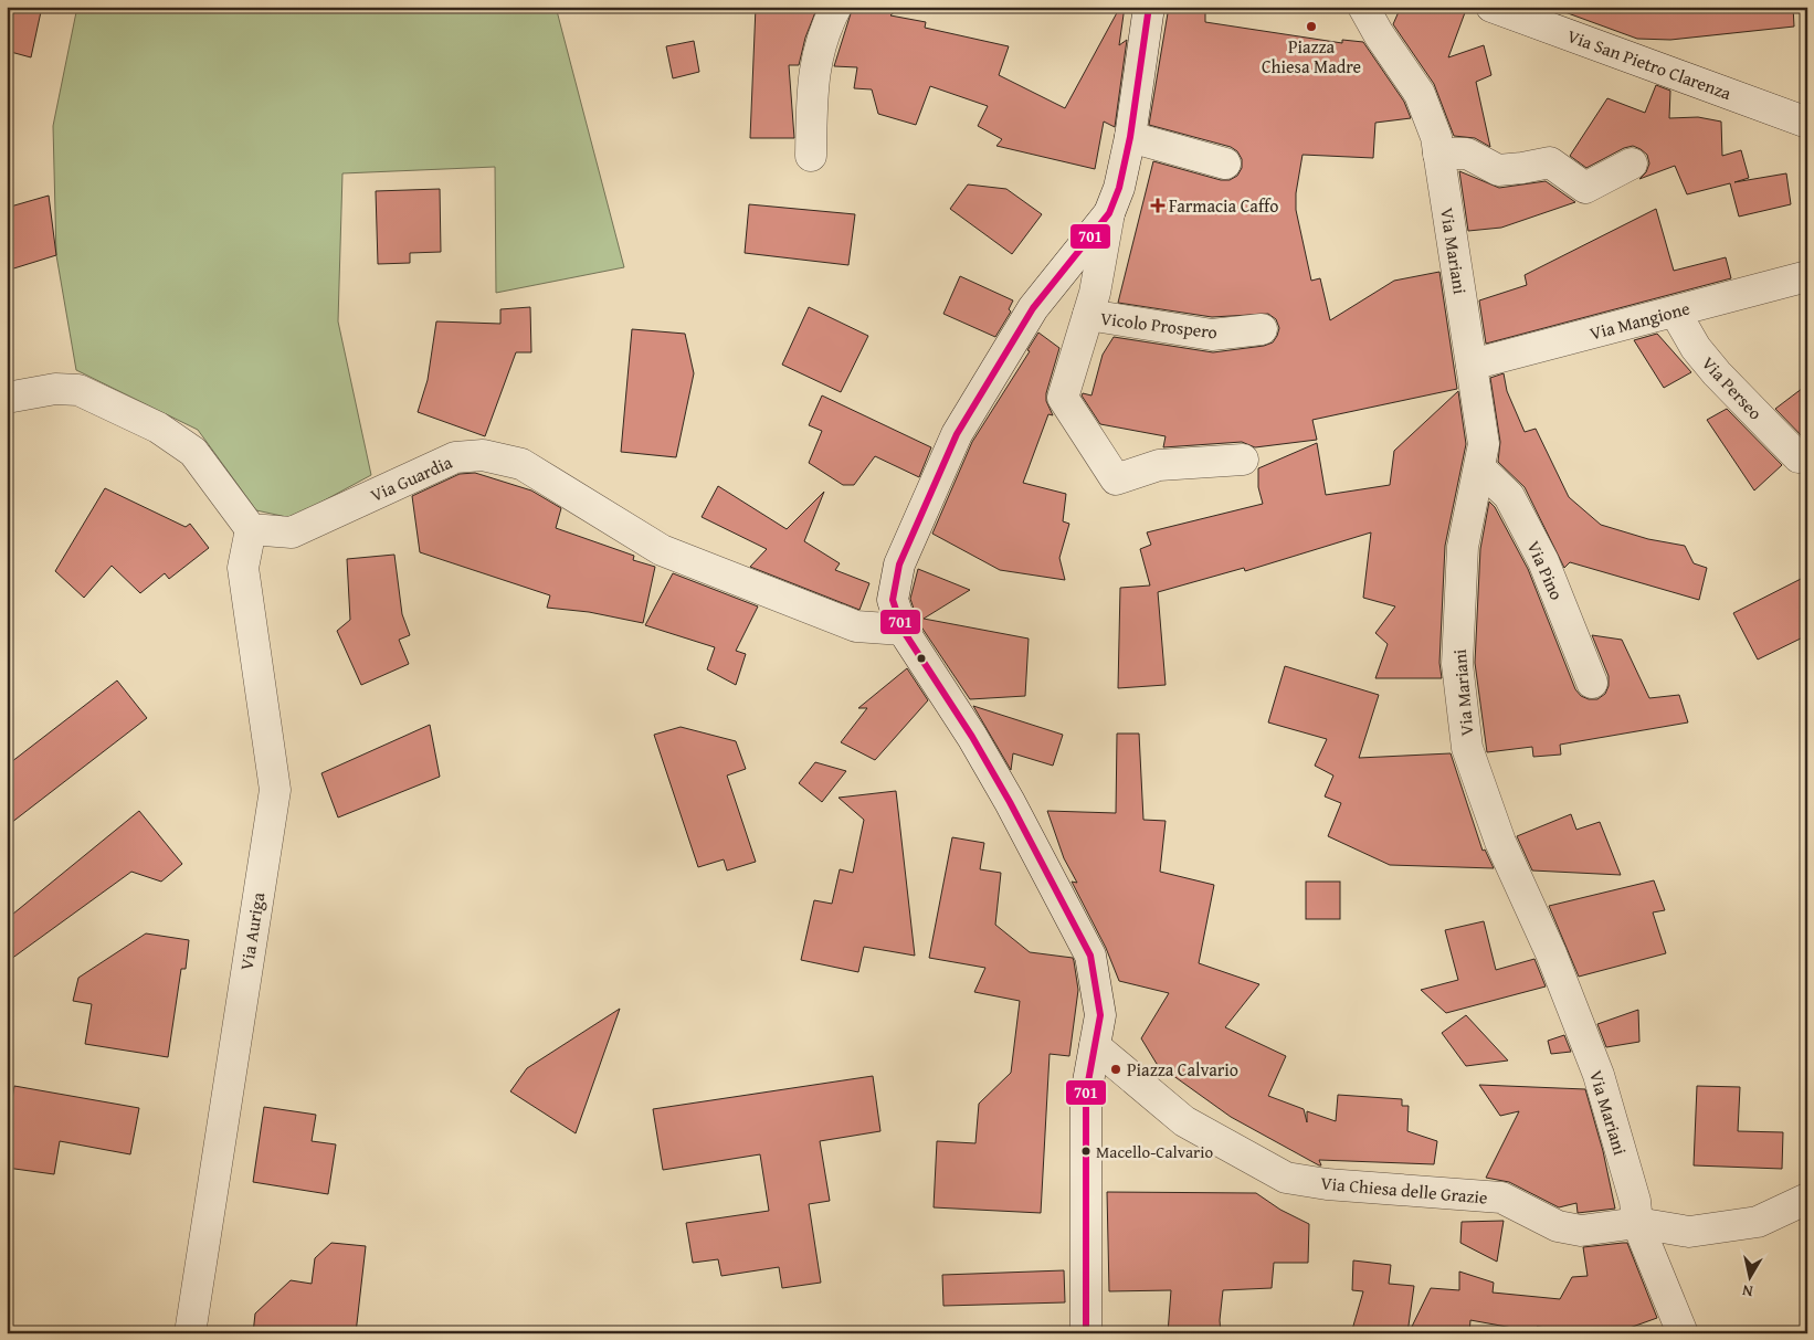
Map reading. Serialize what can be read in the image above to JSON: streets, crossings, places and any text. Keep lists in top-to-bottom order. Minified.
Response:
{"streets":{"street":["Via San Pietro Clarenza","Via Mariani","Via Mangione","Vicolo Prospero","Via Perseo","Via Guardia","Via Pino","Via Auriga","Via Chiesa delle Grazie"]},"crossings":[["Via Mariani","Via Mangione"],["Via Mariani","Via Pino"],["Via Mariani","Via Chiesa delle Grazie"],["Via Mangione","Via Perseo"],["Via Guardia","Via Auriga"]],"places":{"other":["Piazza Chiesa Madre","Piazza Calvario","Macello-Calvario"],"health":["Farmacia Caffo"]},"lines":["transit line 701"],"north":"bottom"}
